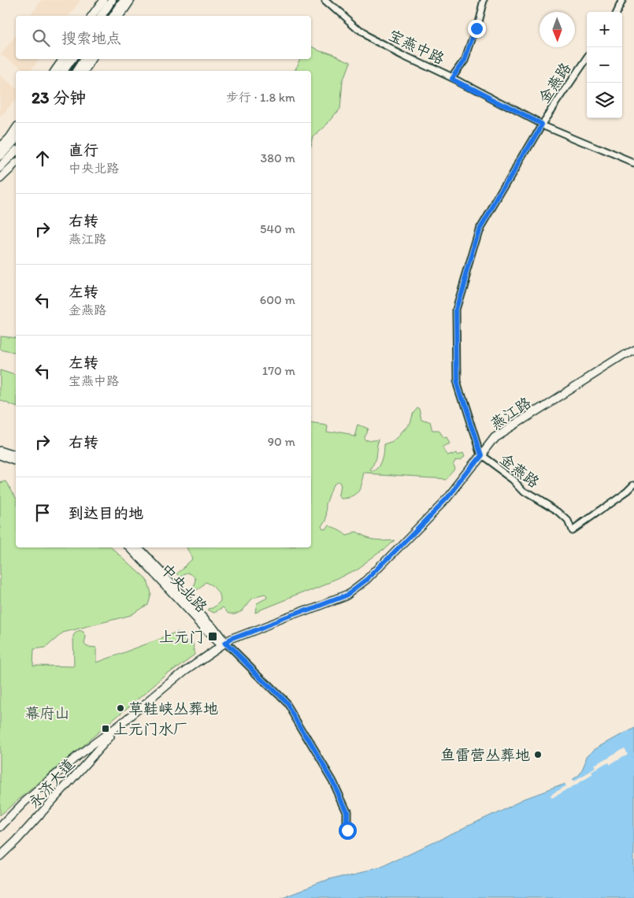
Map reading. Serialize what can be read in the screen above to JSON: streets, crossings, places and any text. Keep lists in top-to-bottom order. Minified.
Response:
{"streets":{"main road":["燕江路","中央北路","永济大道"],"street":["宝燕中路","金燕路"]},"crossings":[["宝燕中路","金燕路"],["金燕路","燕江路"],["燕江路","中央北路"],["燕江路","永济大道"],["中央北路","永济大道"]],"parks":["幕府山"],"places":{"transit":["上元门","上元门水厂"],"other":["草鞋峡丛葬地","鱼雷营丛葬地"]},"north":"bottom","page":{"map_buttons":["+","−"],"search":"搜索地点","heading":["23 分钟","步行 · 1.8 km"],"list":[["直行","中央北路","380 m"],["右转","燕江路","540 m"],["左转","金燕路","600 m"],["左转","宝燕中路","170 m"],["右转","90 m"],"到达目的地"]}}
